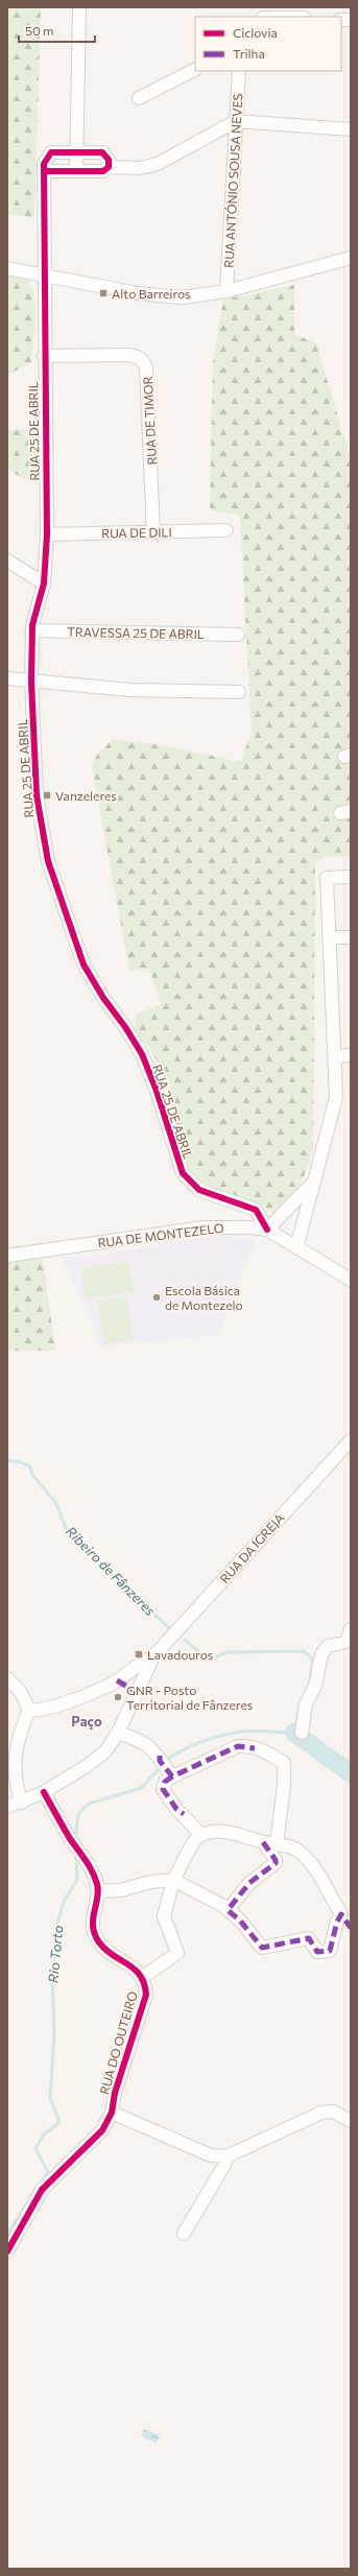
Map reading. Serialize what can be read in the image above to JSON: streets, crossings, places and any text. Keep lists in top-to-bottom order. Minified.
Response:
{"streets":{"street":["RUA ANTÓNIO SOUSA NEVES","RUA DE TIMOR","RUA 25 DE ABRIL","RUA DE DILI","TRAVESSA 25 DE ABRIL","RUA DE MONTEZELO","RUA DA IGREJA","RUA DO OUTEIRO"]},"crossings":[["RUA DE TIMOR","RUA 25 DE ABRIL"],["RUA DE TIMOR","RUA DE DILI"],["RUA 25 DE ABRIL","RUA DE DILI"],["RUA 25 DE ABRIL","TRAVESSA 25 DE ABRIL"],["RUA 25 DE ABRIL","RUA DE MONTEZELO"]],"districts":["Paço"],"water":["Ribeiro de Fânzeres","Rio Torto"],"places":{"transit":["Alto Barreiros","Vanzeleres","Lavadouros"],"other":["Escola Básica de Montezelo","GNR - Posto Territorial de Fânzeres"]},"legend":["Ciclovia","Trilha"],"scale_bar":"50 m"}
